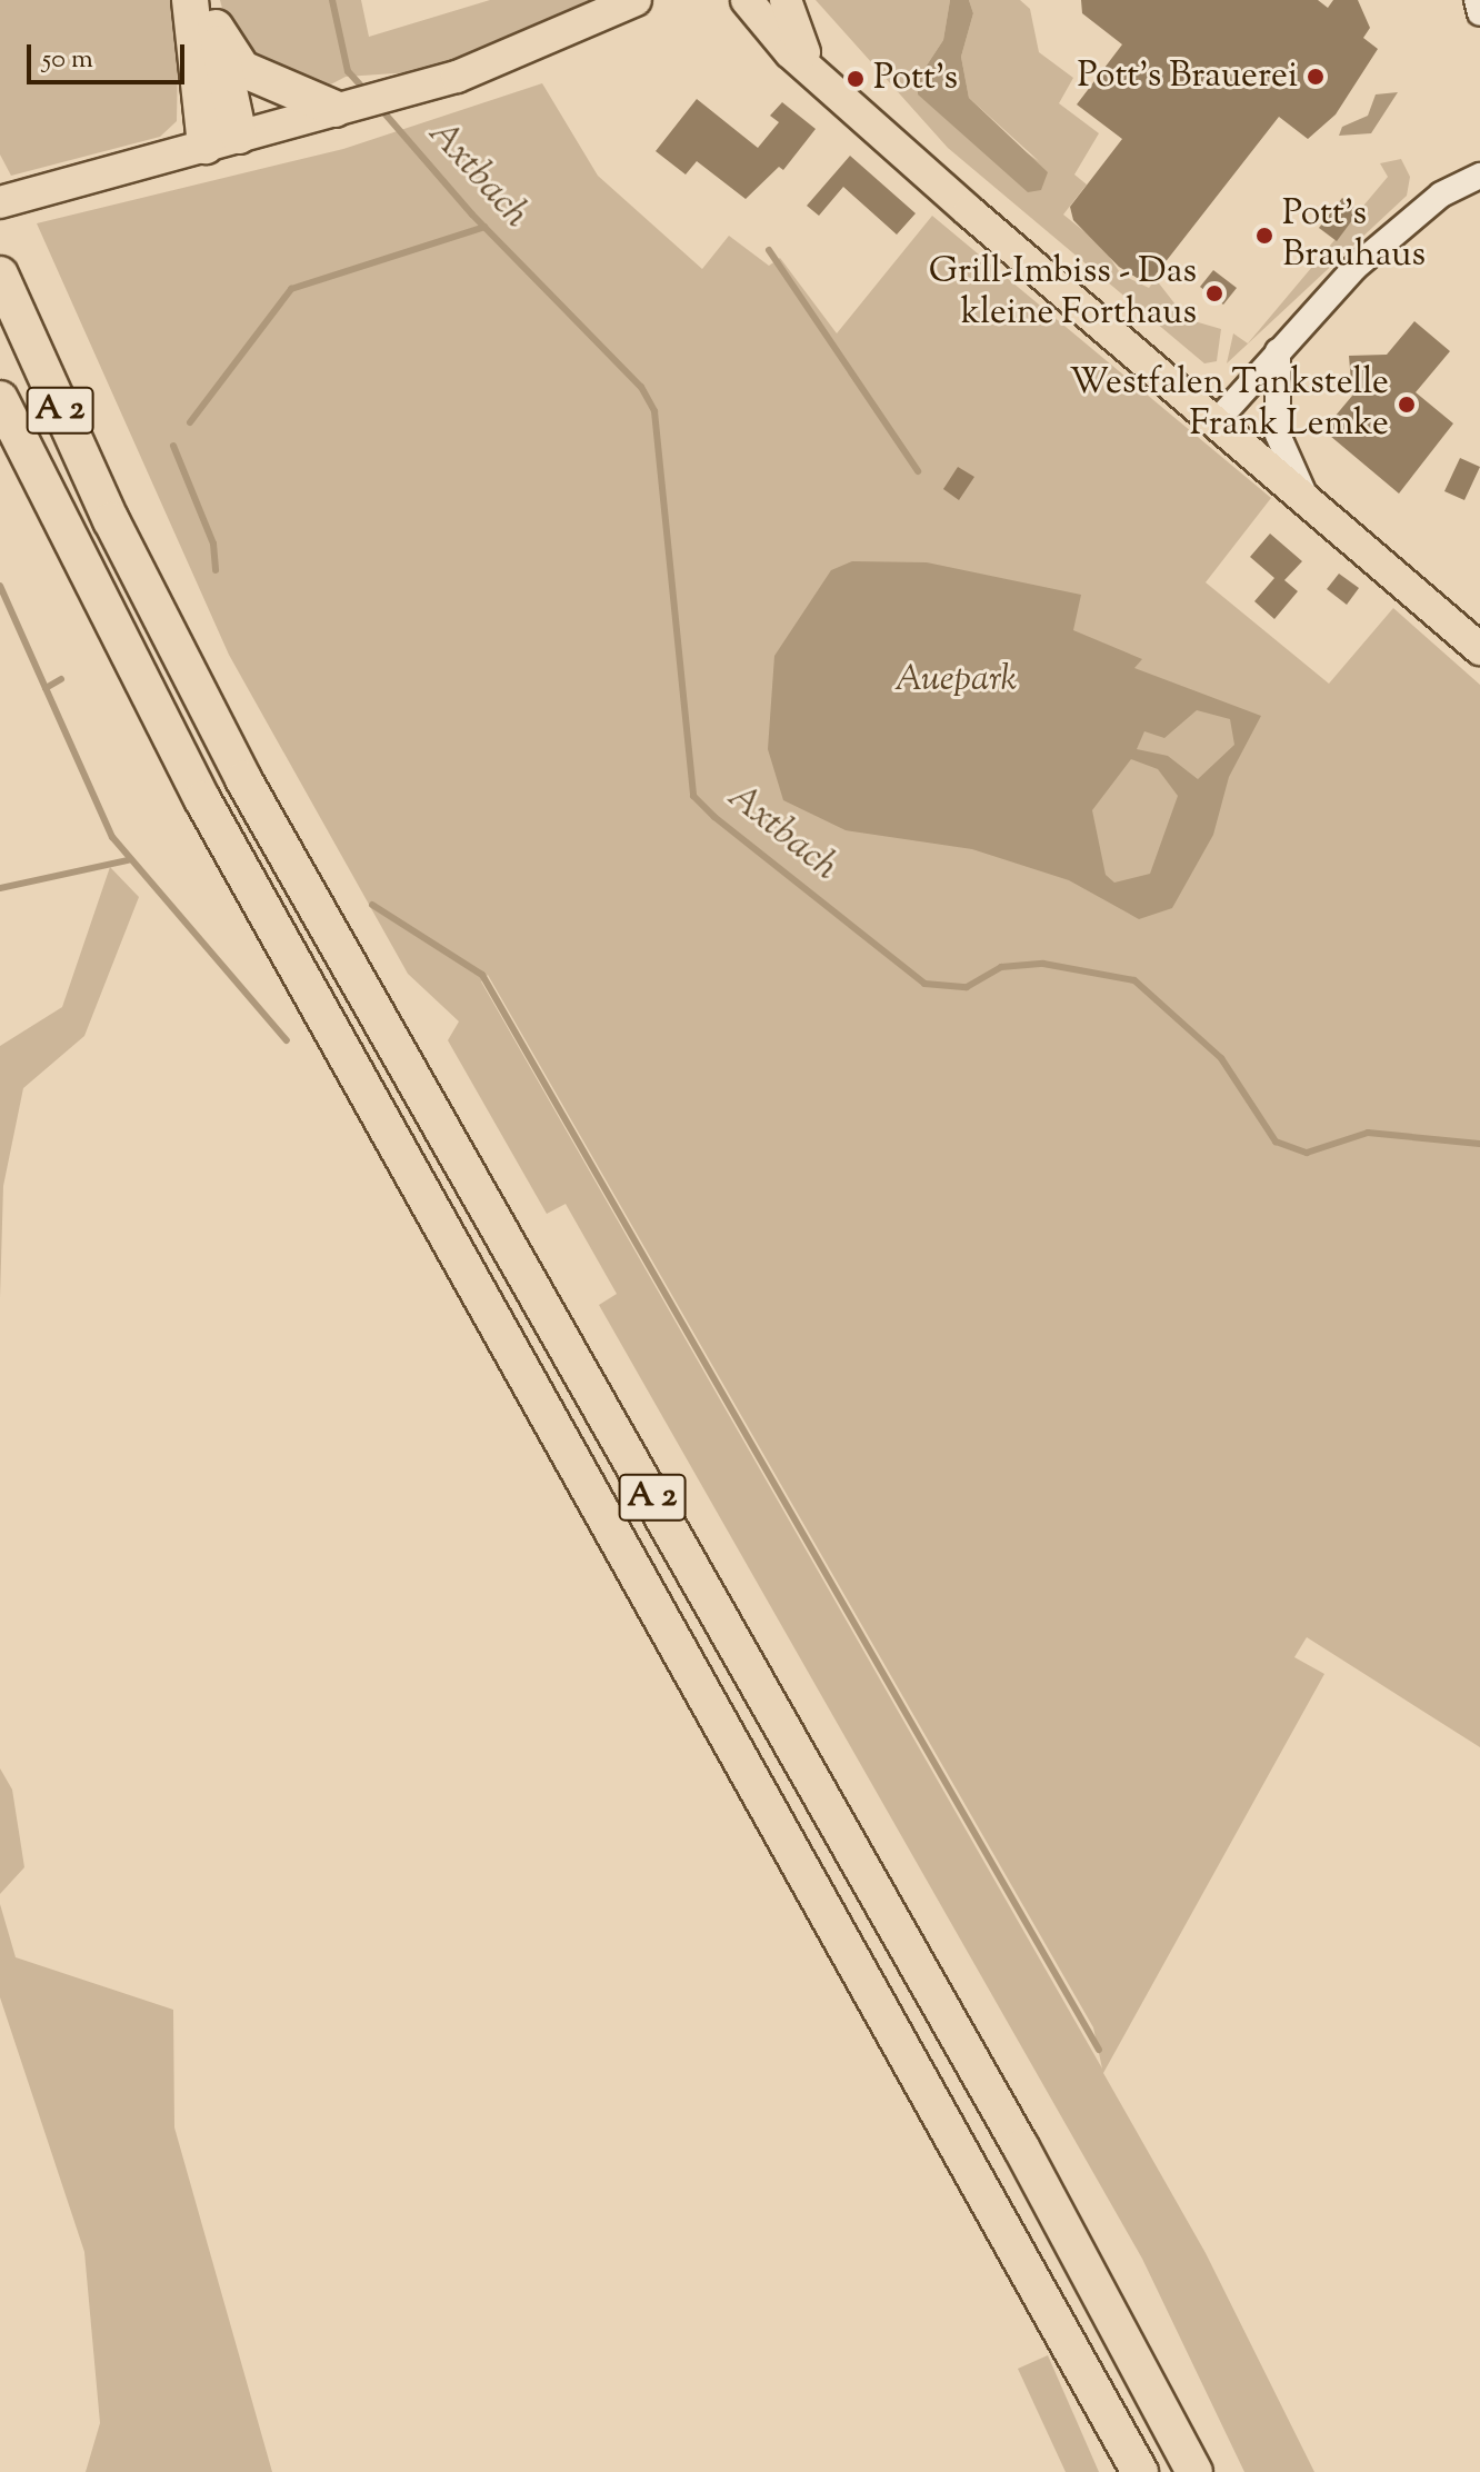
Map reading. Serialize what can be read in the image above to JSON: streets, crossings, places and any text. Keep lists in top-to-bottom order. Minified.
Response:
{"streets":{"highway":["A 2"]},"water":["Axtbach"],"parks":["Auepark"],"places":["Pott's Brauerei","Pott's","Pott's Brauhaus","Grill-Imbiss - Das kleine Forthaus","Westfalen Tankstelle Frank Lemke"],"scale_bar":"50 m"}
